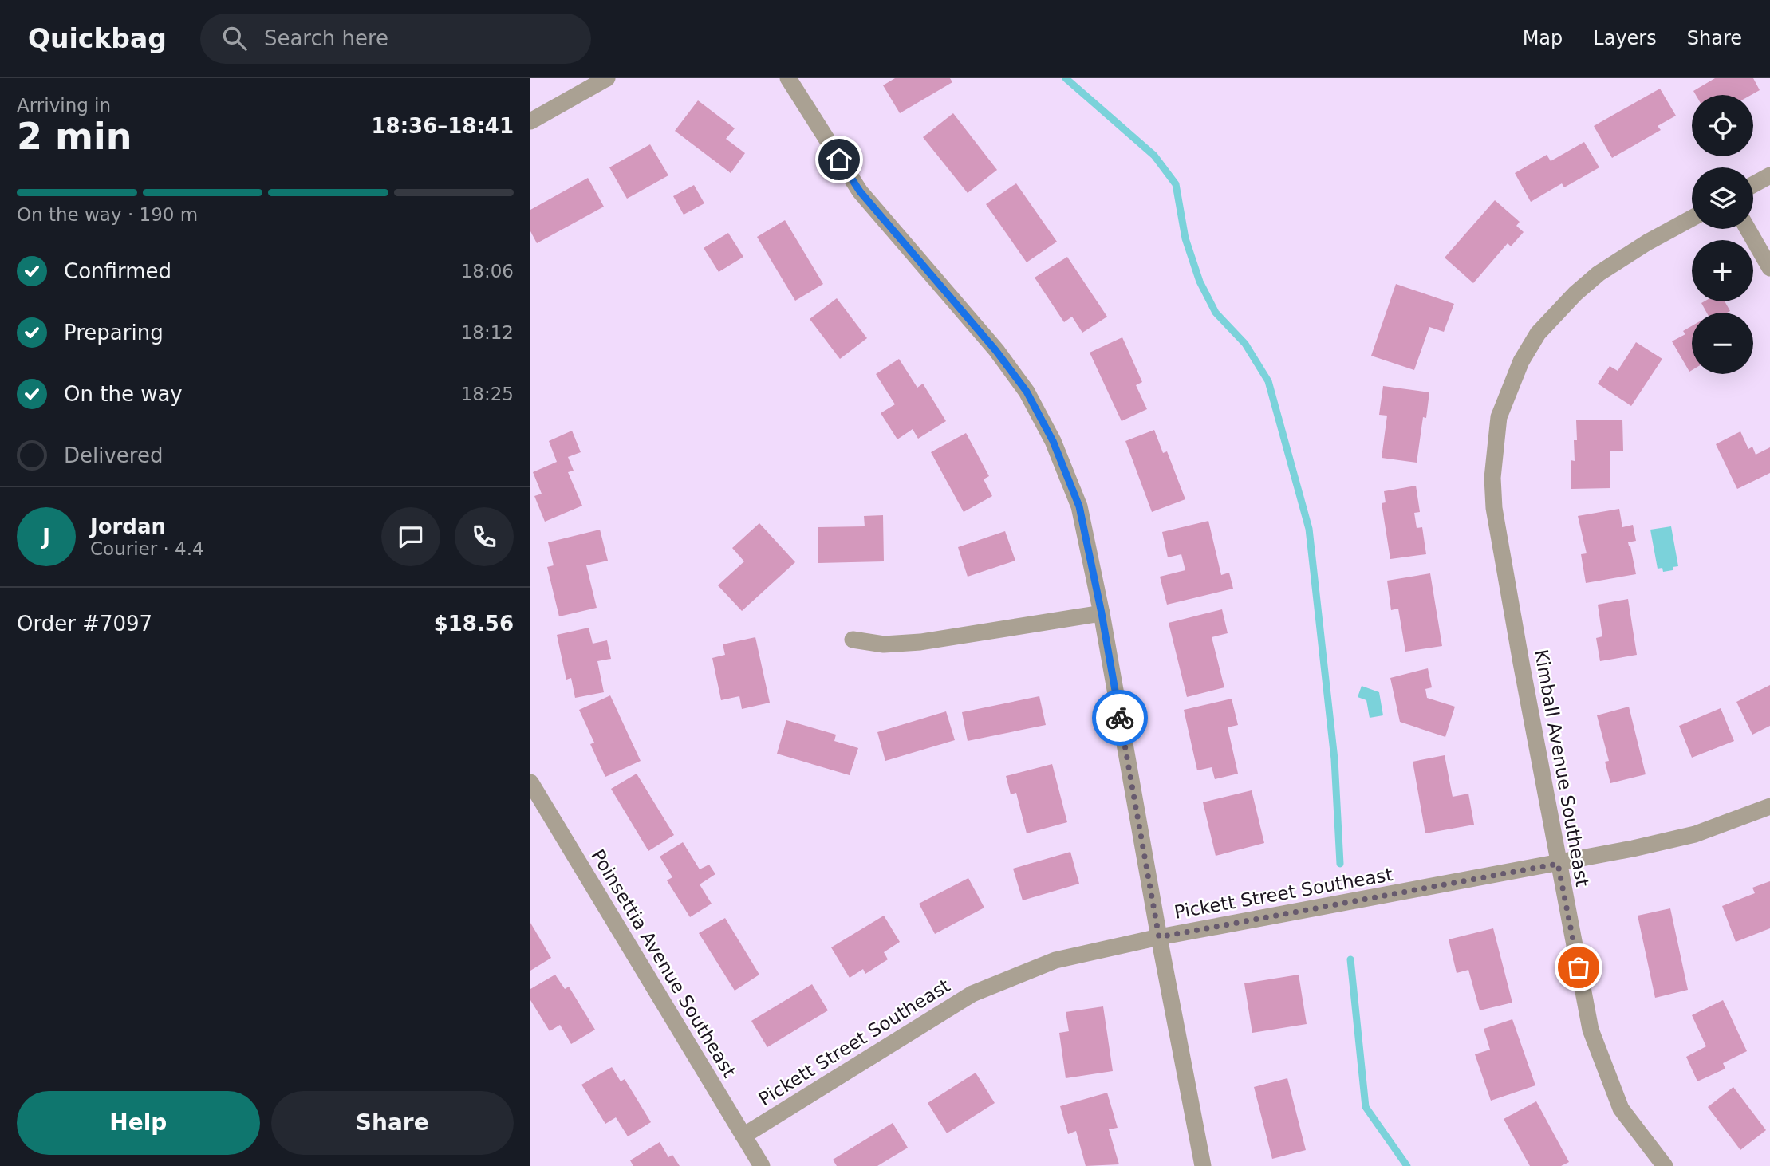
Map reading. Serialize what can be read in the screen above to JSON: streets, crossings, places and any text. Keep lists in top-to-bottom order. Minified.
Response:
{"streets":{"street":["Kimball Avenue Southeast","Pickett Street Southeast","Poinsettia Avenue Southeast"]},"crossings":[["Kimball Avenue Southeast","Pickett Street Southeast"],["Pickett Street Southeast","Poinsettia Avenue Southeast"]],"page":{"header":"Quickbag","search":"Search here","nav":["Map","Layers","Share"],"heading":["2 min","Arriving in","18:36–18:41"],"panel":["Jordan","Courier · 4.4","Order #7097","$18.56"],"map_buttons":["+","−"],"bar":"On the way · 190 m","list":[["Confirmed","18:06"],["Preparing","18:12"],["On the way","18:25"],"Delivered"],"round":"J","buttons":["Help","Share"]}}
